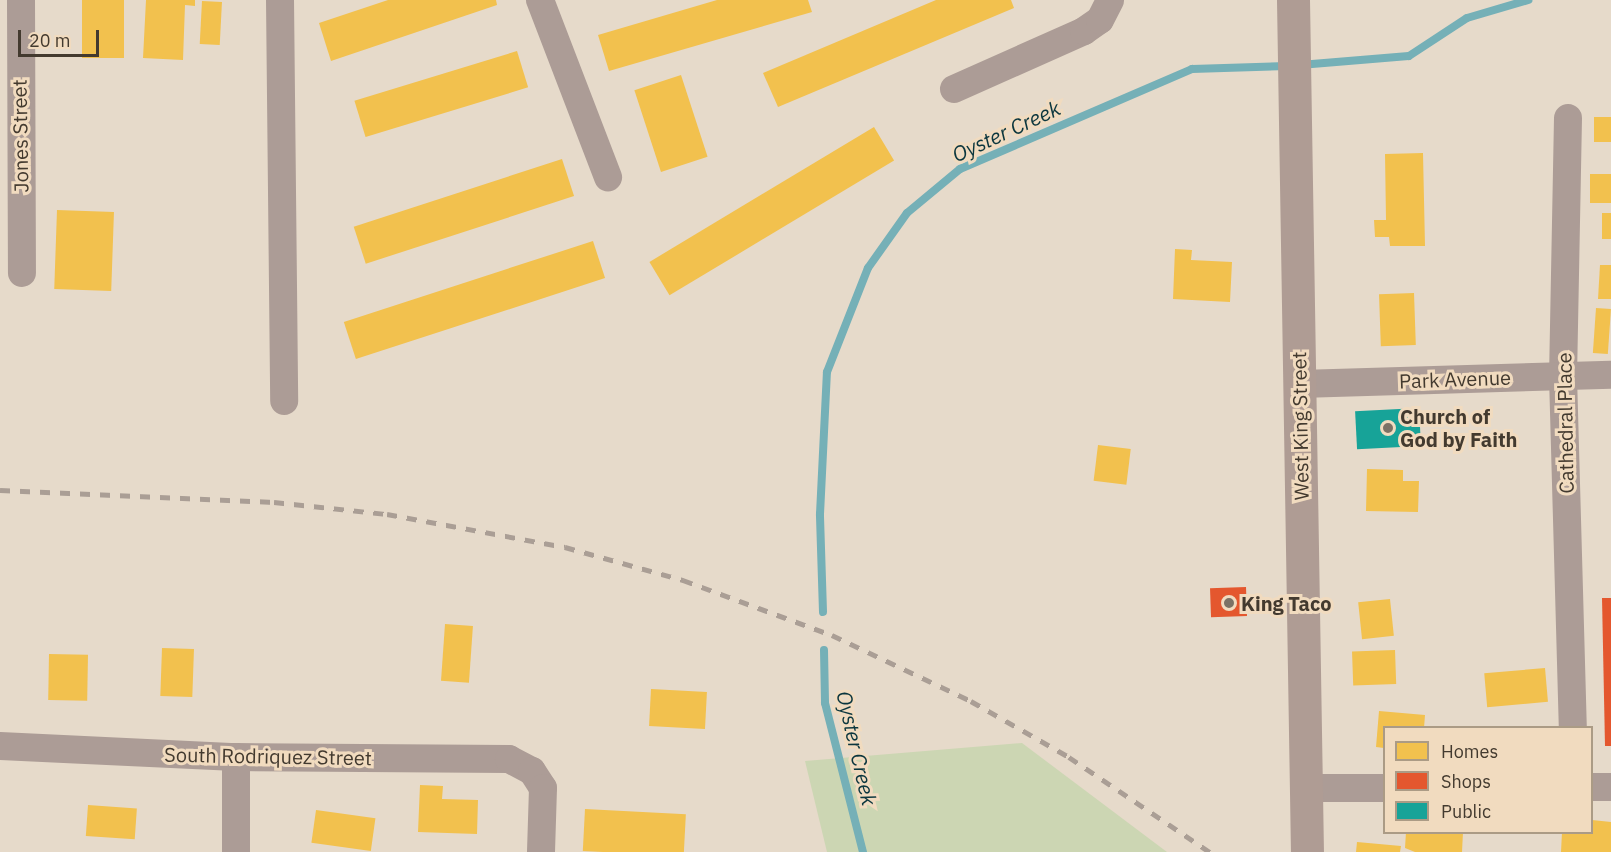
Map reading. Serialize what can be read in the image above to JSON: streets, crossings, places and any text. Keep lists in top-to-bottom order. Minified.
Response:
{"streets":{"main road":["West King Street"],"street":["Jones Street","Park Avenue","Cathedral Place","South Rodriquez Street"]},"crossings":[["Park Avenue","Cathedral Place"],["Park Avenue","West King Street"]],"water":["Oyster Creek"],"places":["Church of God by Faith","King Taco"],"legend":["Homes","Shops","Public"],"scale_bar":"20 m"}
